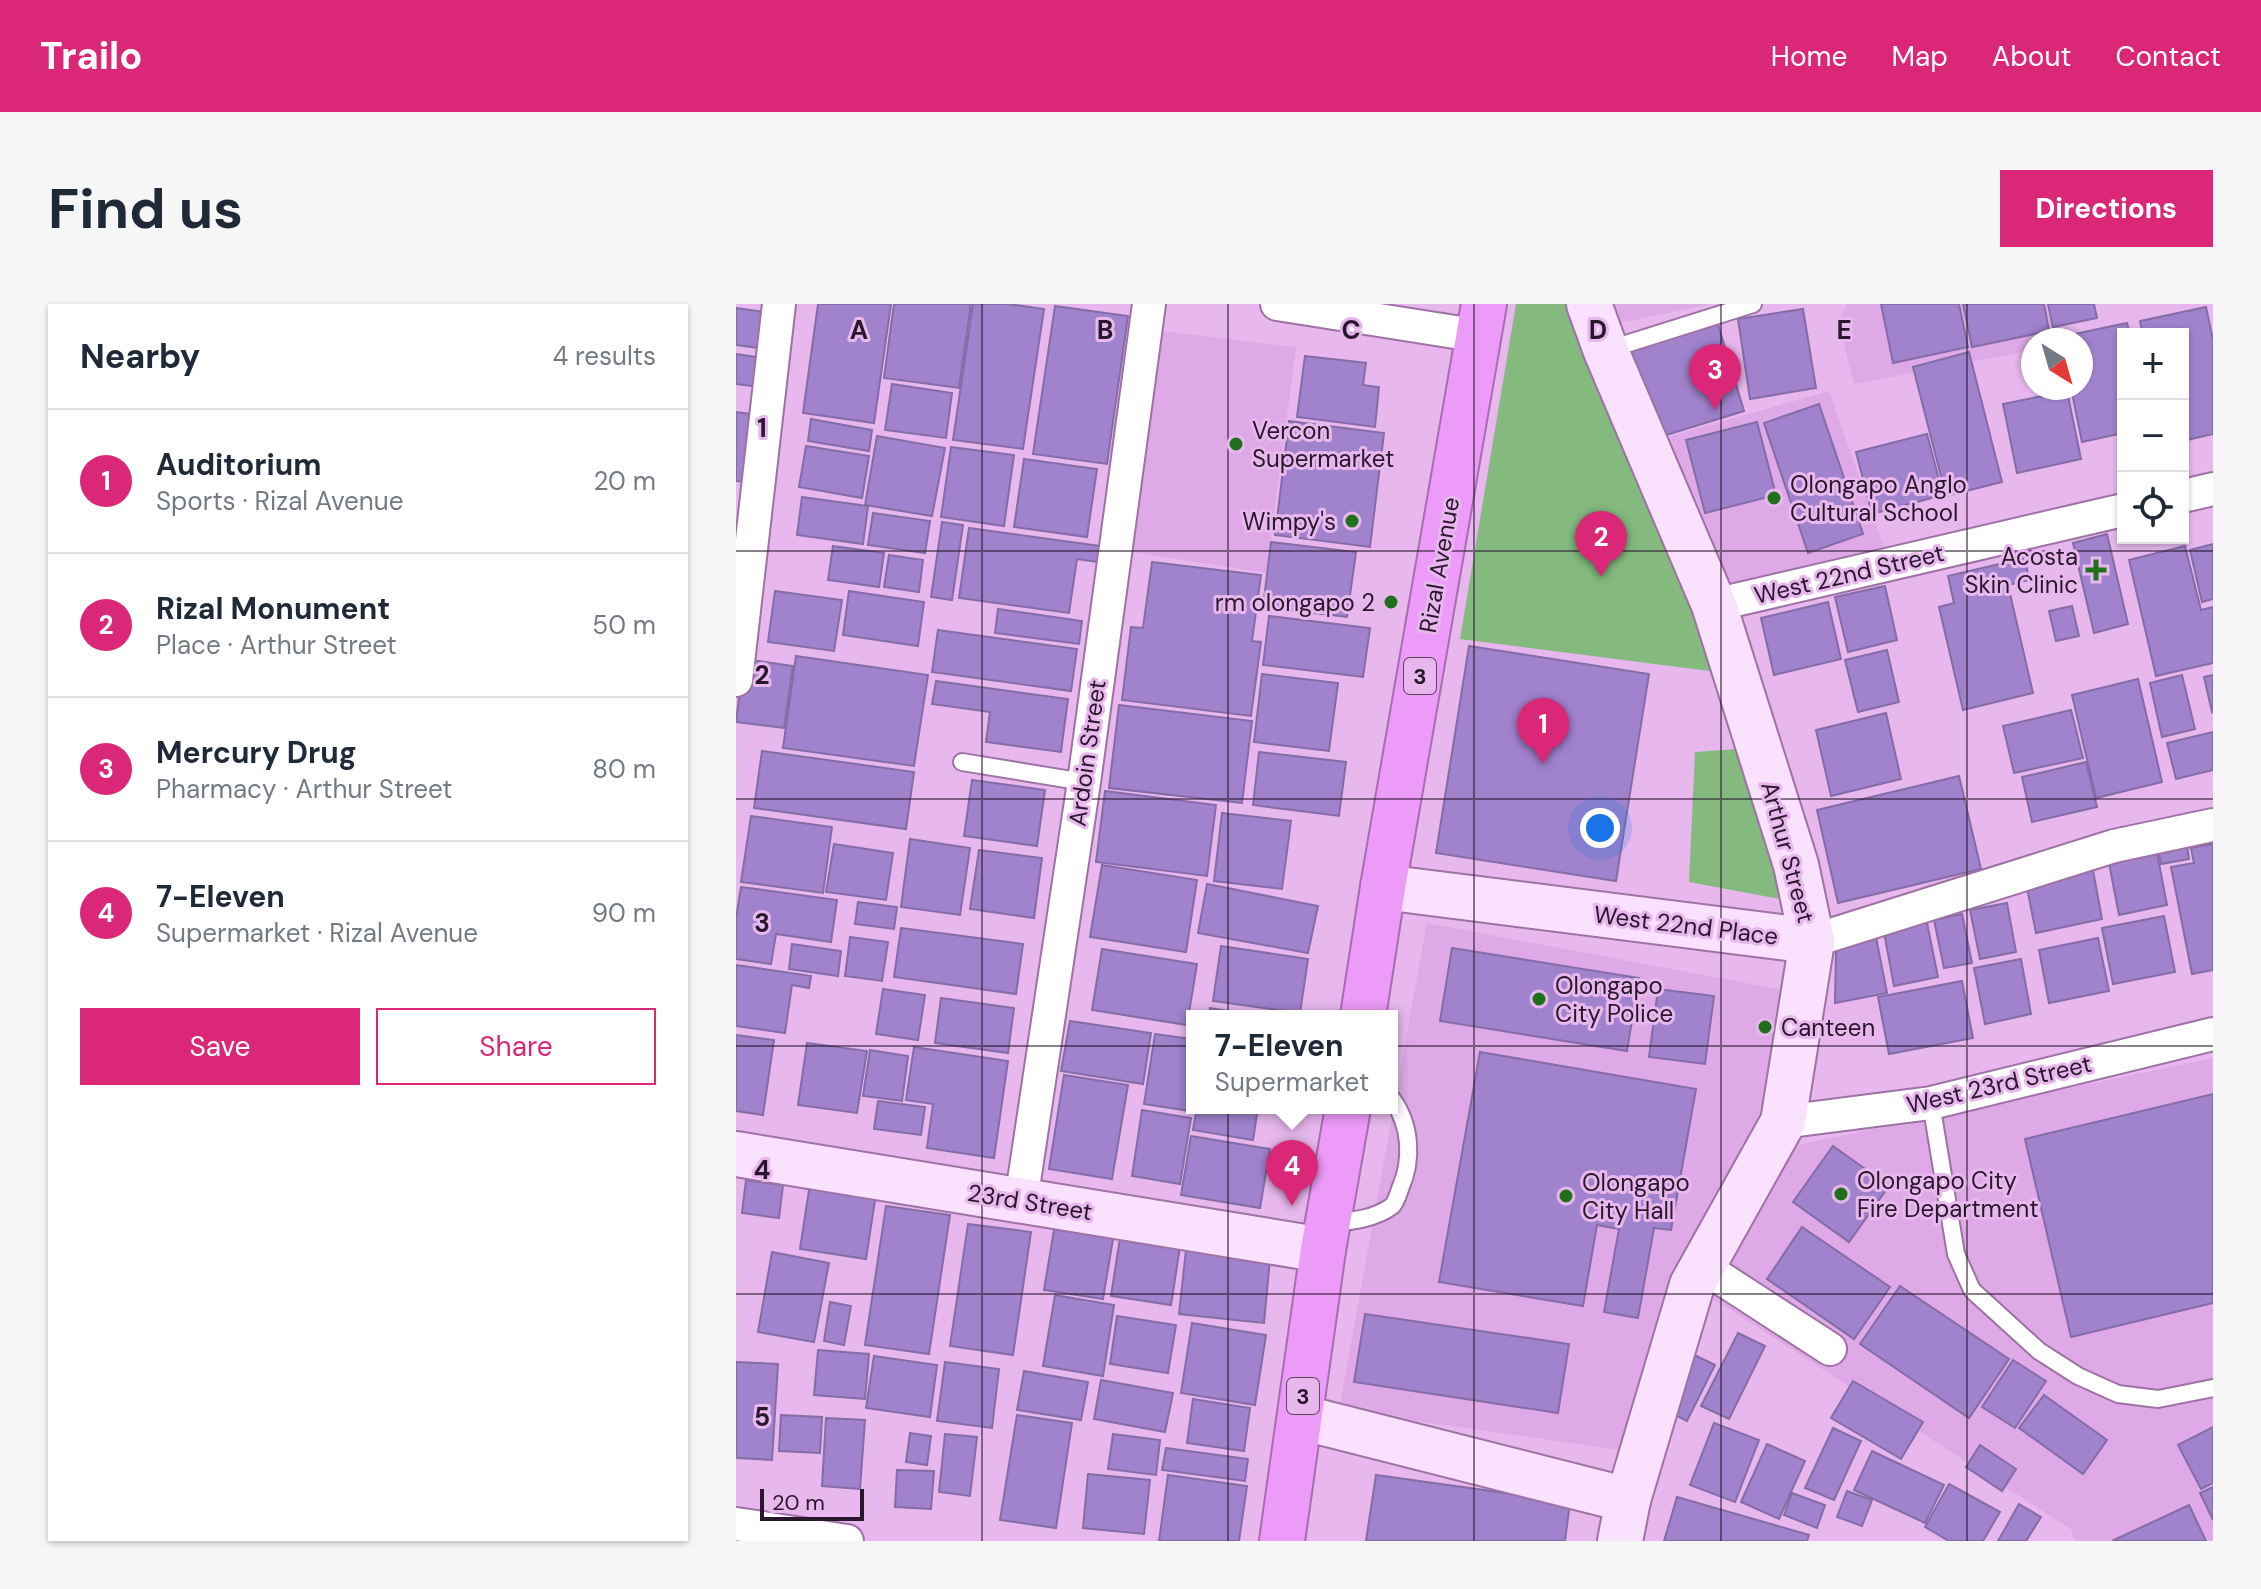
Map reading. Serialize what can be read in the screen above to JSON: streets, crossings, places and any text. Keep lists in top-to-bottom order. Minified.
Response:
{"streets":{"highway":["Rizal Avenue","3"],"street":["West 22nd Street","Ardoin Street","Arthur Street","West 22nd Place","West 23rd Street","23rd Street"]},"crossings":[["Rizal Avenue","West 22nd Place"],["West 22nd Street","Arthur Street"],["3","23rd Street"],["Ardoin Street","23rd Street"],["Arthur Street","West 22nd Place"],["Arthur Street","West 23rd Street"]],"places":{"other":["Vercon Supermarket","Olongapo Anglo Cultural School","Wimpy's","rm olongapo 2","Olongapo City Police","Canteen","Olongapo City Fire Department","Olongapo City Hall"],"health":["Acosta Skin Clinic"]},"scale_bar":"20 m","north":"bottom right","page":{"header":"Trailo","nav":["Home","Map","About","Contact"],"buttons":["Directions",["Save","Share"]],"title":"Find us","heading":["Nearby","4 results"],"map_buttons":["+","−"],"pins":["3","2","1","4"],"list":[{"mark":"1","name":"Auditorium","note":"Sports · Rizal Avenue","value":"20 m"},{"mark":"2","name":"Rizal Monument","note":"Place · Arthur Street","value":"50 m"},{"mark":"3","name":"Mercury Drug","note":"Pharmacy · Arthur Street","value":"80 m"},{"mark":"4","name":"7-Eleven","note":"Supermarket · Rizal Avenue","value":"90 m"}],"popup":["7-Eleven","Supermarket"],"scale":"20 m"},"grid":{"columns":["A","B","C","D","E"],"rows":["1","2","3","4","5"]}}
